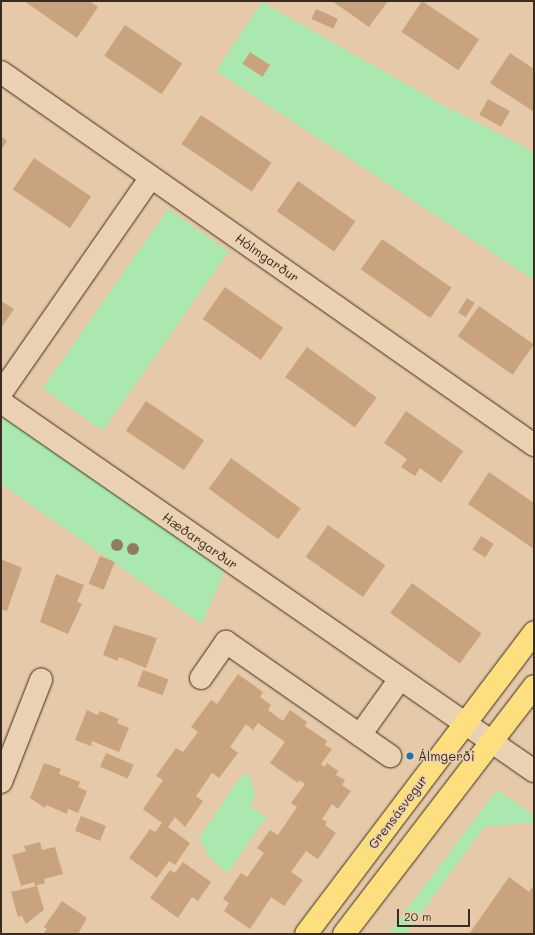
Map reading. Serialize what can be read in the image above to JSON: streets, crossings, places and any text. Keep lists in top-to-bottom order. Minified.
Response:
{"streets":{"main road":["Grensásvegur"],"street":["Hólmgarður","Hæðargarður"]},"crossings":[["Hæðargarður","Grensásvegur"]],"places":["Álmgerði"],"scale_bar":"20 m"}
